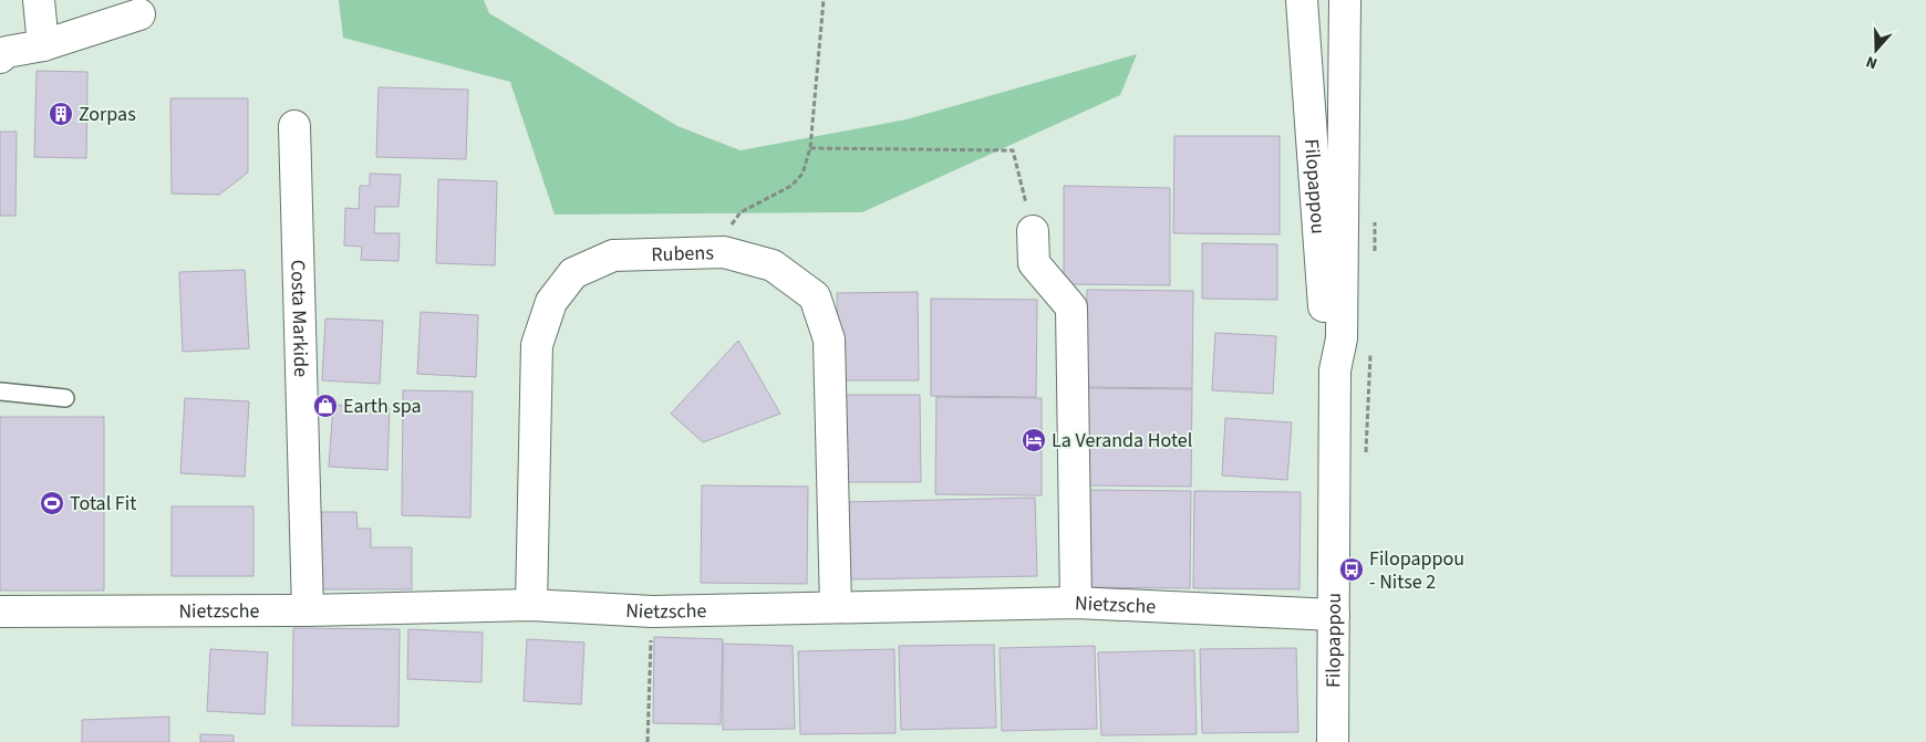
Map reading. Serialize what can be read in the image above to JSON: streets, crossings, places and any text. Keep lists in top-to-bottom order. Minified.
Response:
{"streets":{"street":["Filopappou","Rubens","Costa Markide","Nietzsche"]},"crossings":[["Filopappou","Nietzsche"],["Rubens","Nietzsche"],["Costa Markide","Nietzsche"]],"places":{"building":["Zorpas"],"shop":["Earth spa"],"hotel":["La Veranda Hotel"],"sports":["Total Fit"],"bus stop":["Filopappou - Nitse 2"]},"north":"bottom"}
